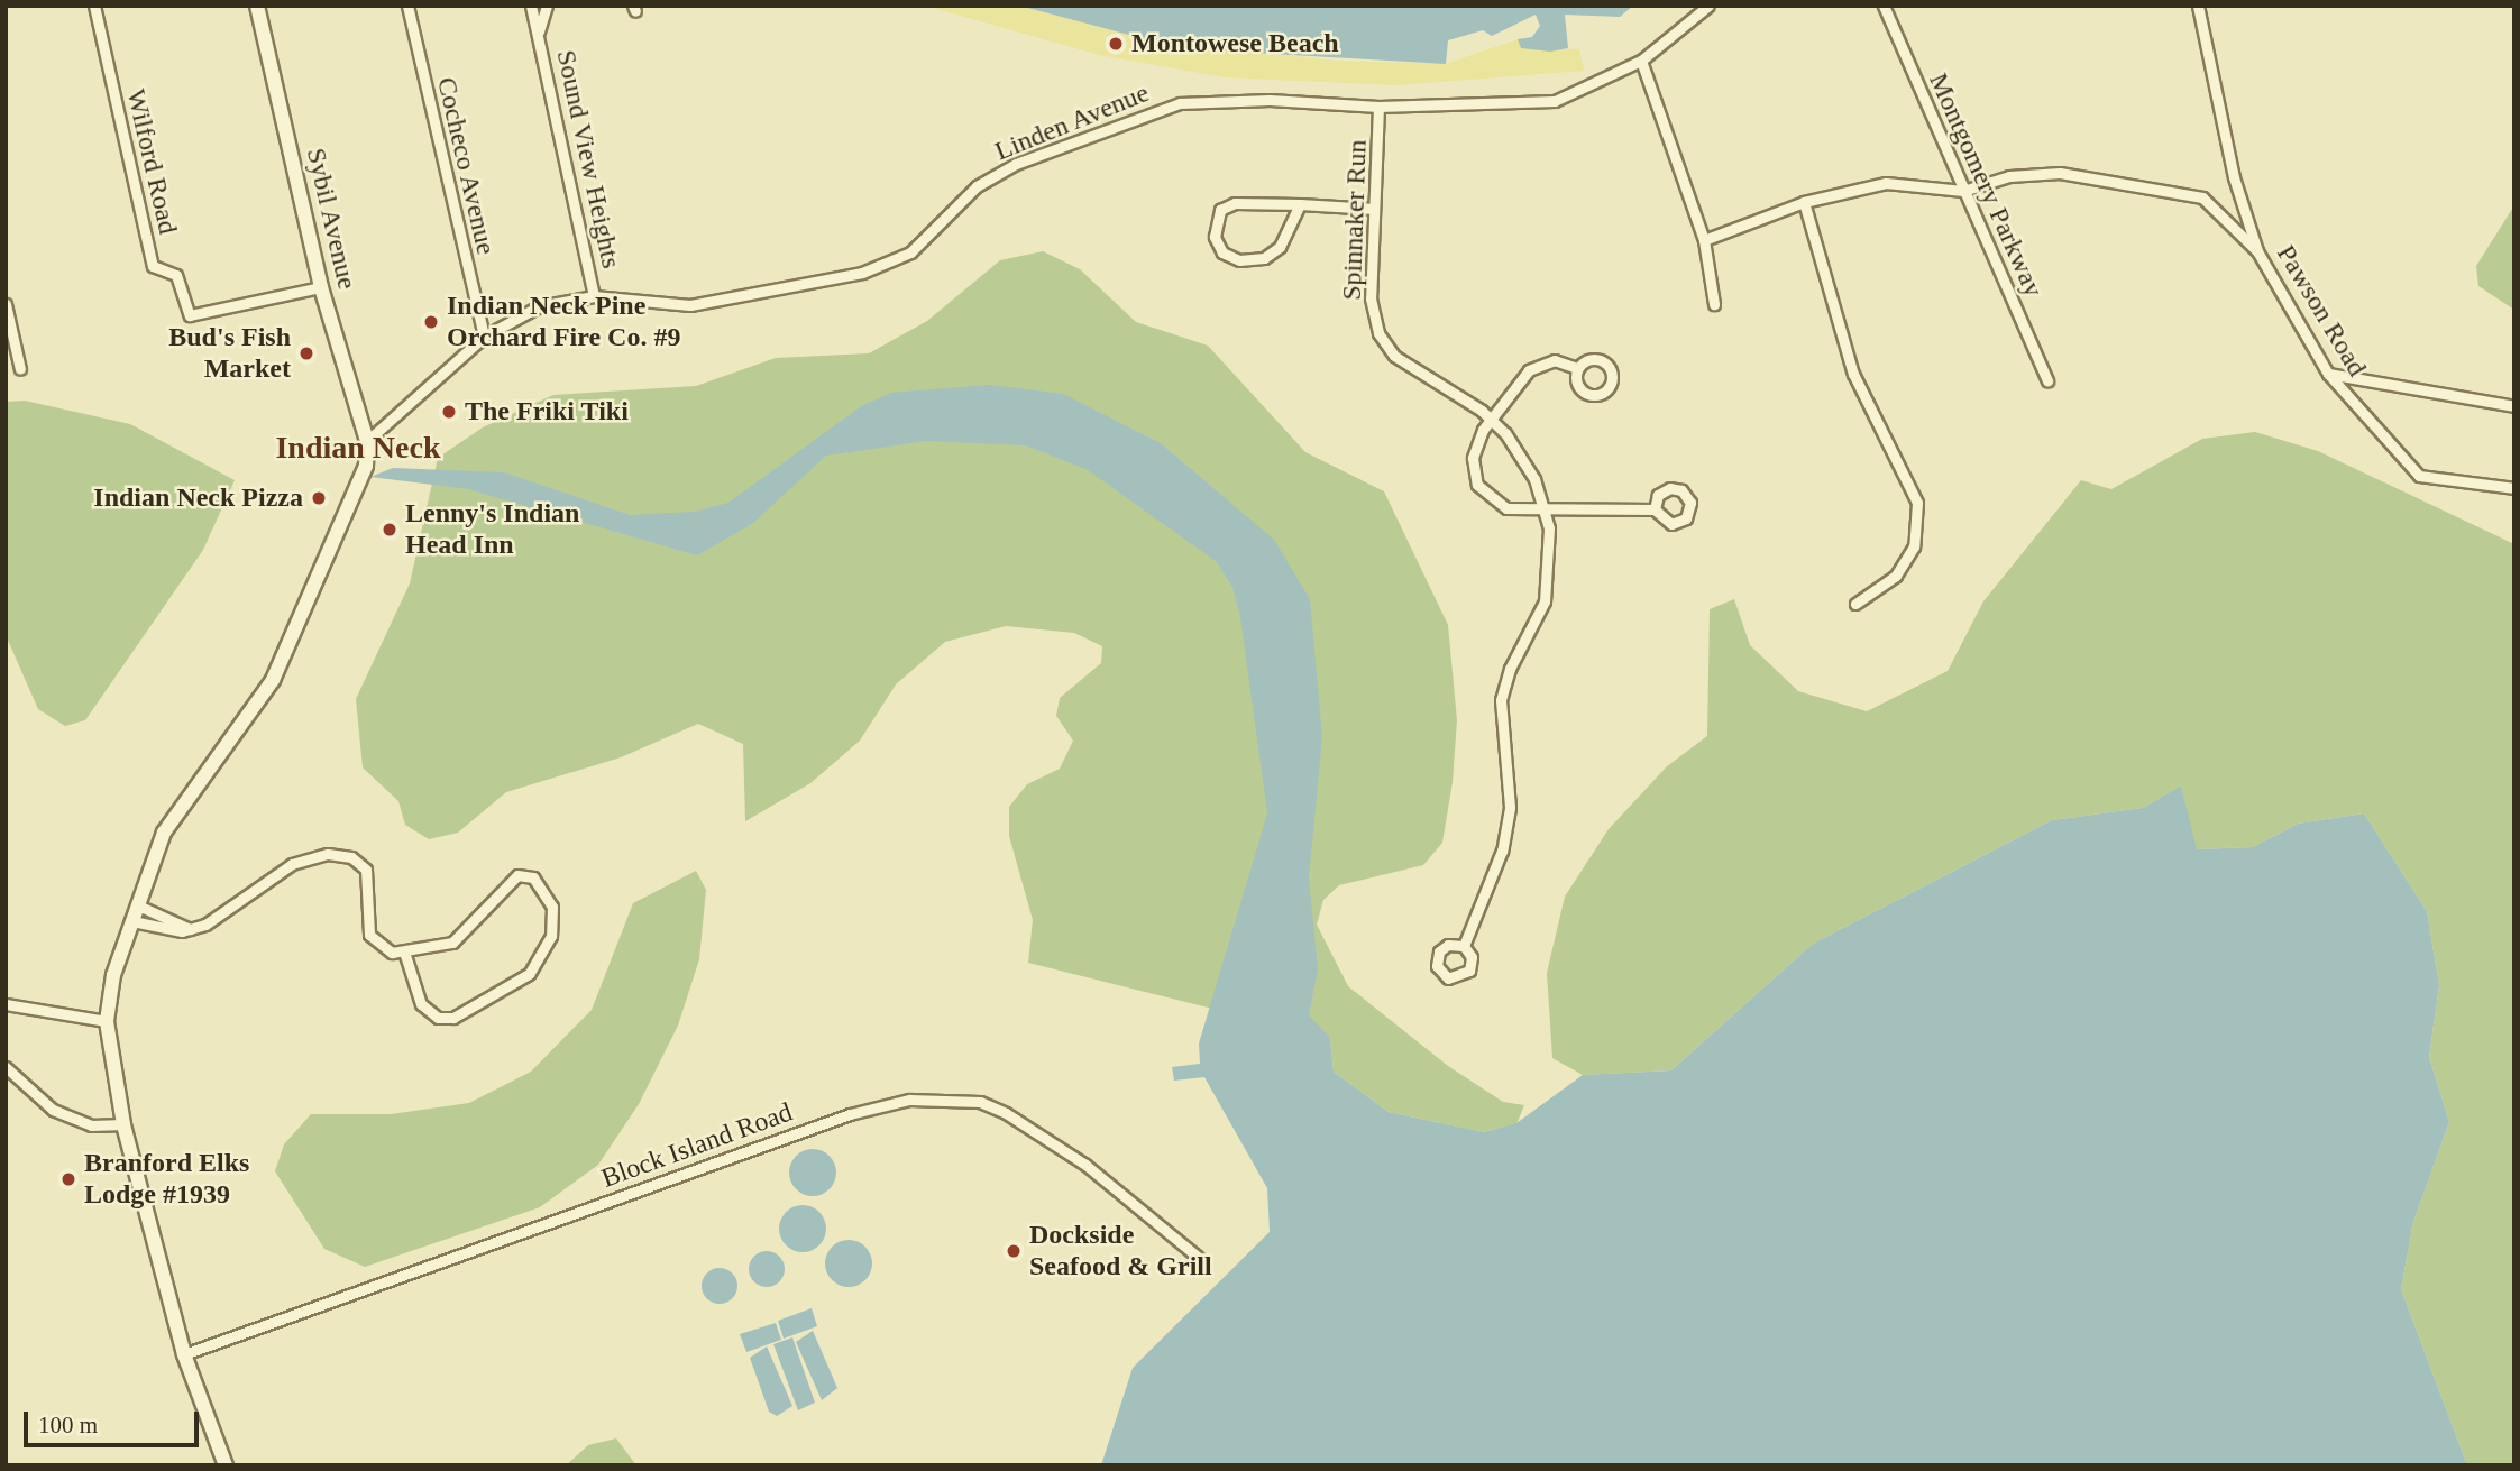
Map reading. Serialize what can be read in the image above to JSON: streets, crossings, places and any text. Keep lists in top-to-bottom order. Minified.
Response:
{"streets":{"main road":["Sybil Avenue"],"street":["Linden Avenue","Sound View Heights","Wilford Road","Cocheco Avenue","Montgomery Parkway","Spinnaker Run","Pawson Road","Block Island Road"]},"crossings":[["Linden Avenue","Sound View Heights"],["Linden Avenue","Cocheco Avenue"],["Linden Avenue","Sybil Avenue"],["Linden Avenue","Spinnaker Run"],["Wilford Road","Sybil Avenue"]],"districts":["Indian Neck"],"places":["Montowese Beach","Indian Neck Pine Orchard Fire Co. #9","Bud's Fish Market","The Friki Tiki","Indian Neck Pizza","Lenny's Indian Head Inn","Branford Elks Lodge #1939","Dockside Seafood & Grill"],"scale_bar":"100 m"}
